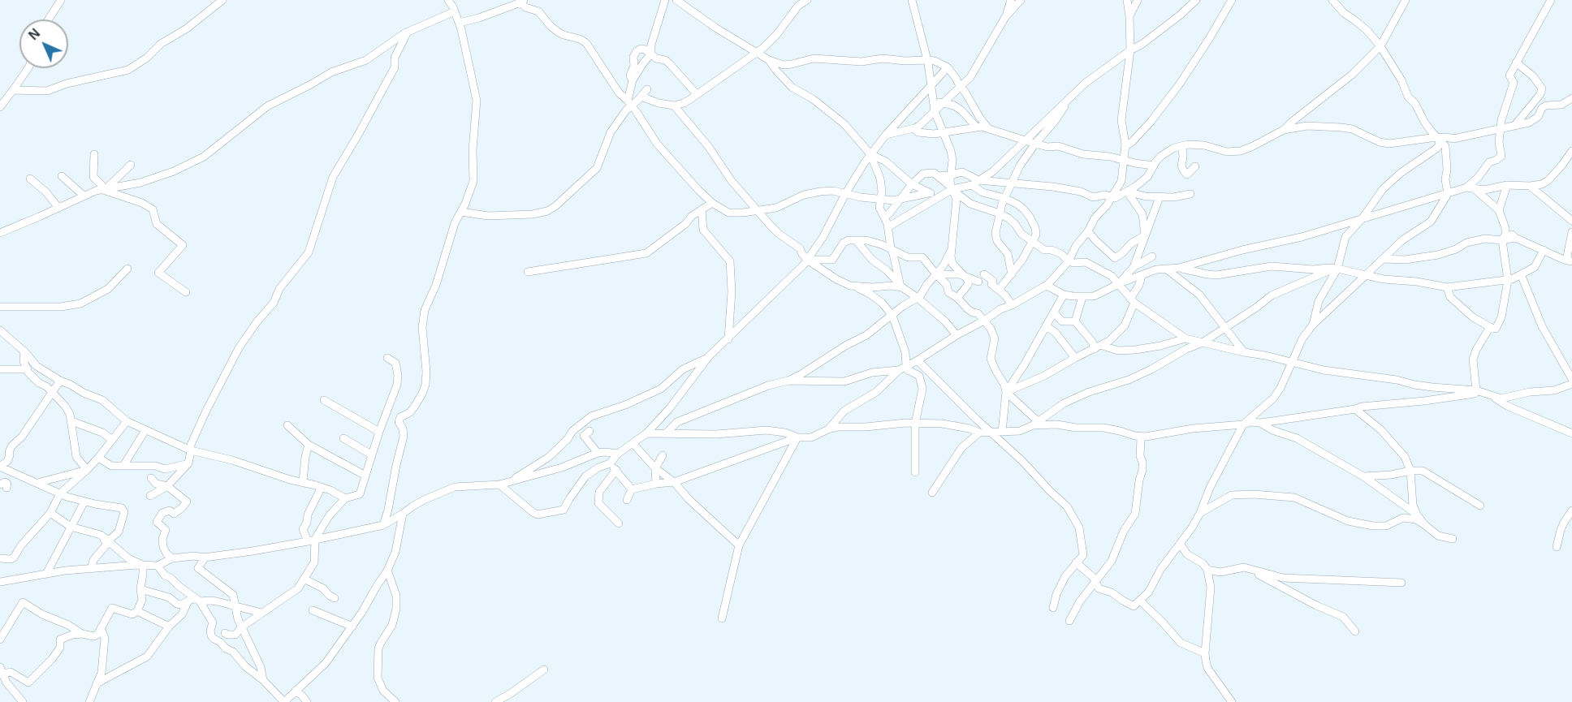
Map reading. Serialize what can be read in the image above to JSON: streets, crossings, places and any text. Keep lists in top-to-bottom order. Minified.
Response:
{"north":"top left"}
